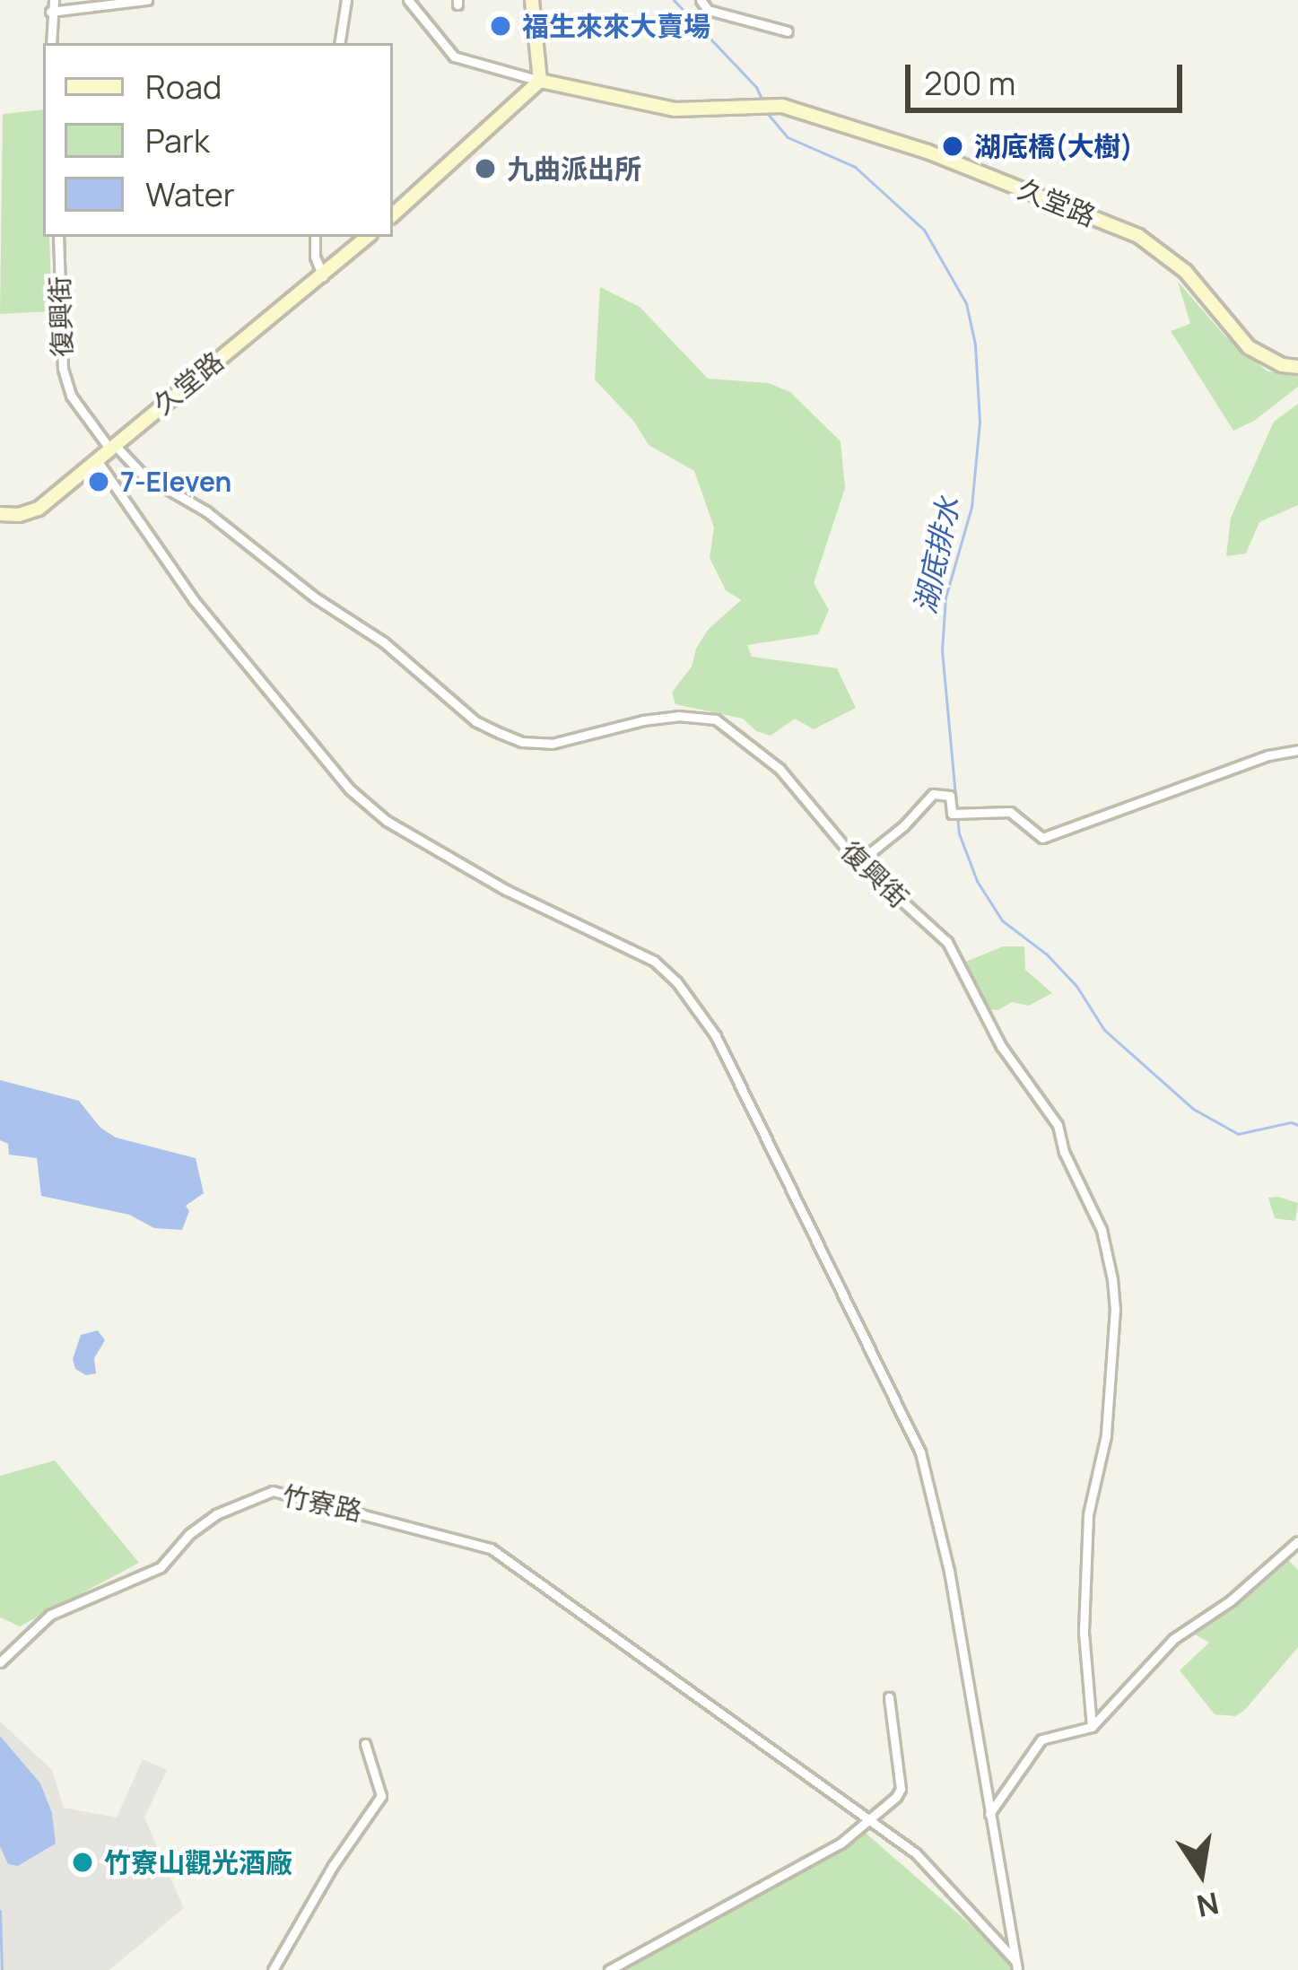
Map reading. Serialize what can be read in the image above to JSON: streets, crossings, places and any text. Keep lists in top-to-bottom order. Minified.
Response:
{"streets":{"street":["久堂路","復興街","竹寮路"]},"crossings":[["久堂路","復興街"]],"water":["湖底排水"],"places":["福生來來大賣場","湖底橋(大樹)","九曲派出所","7-Eleven","竹寮山觀光酒廠"],"legend":["Road","Park","Water"],"scale_bar":"200 m","north":"bottom"}
